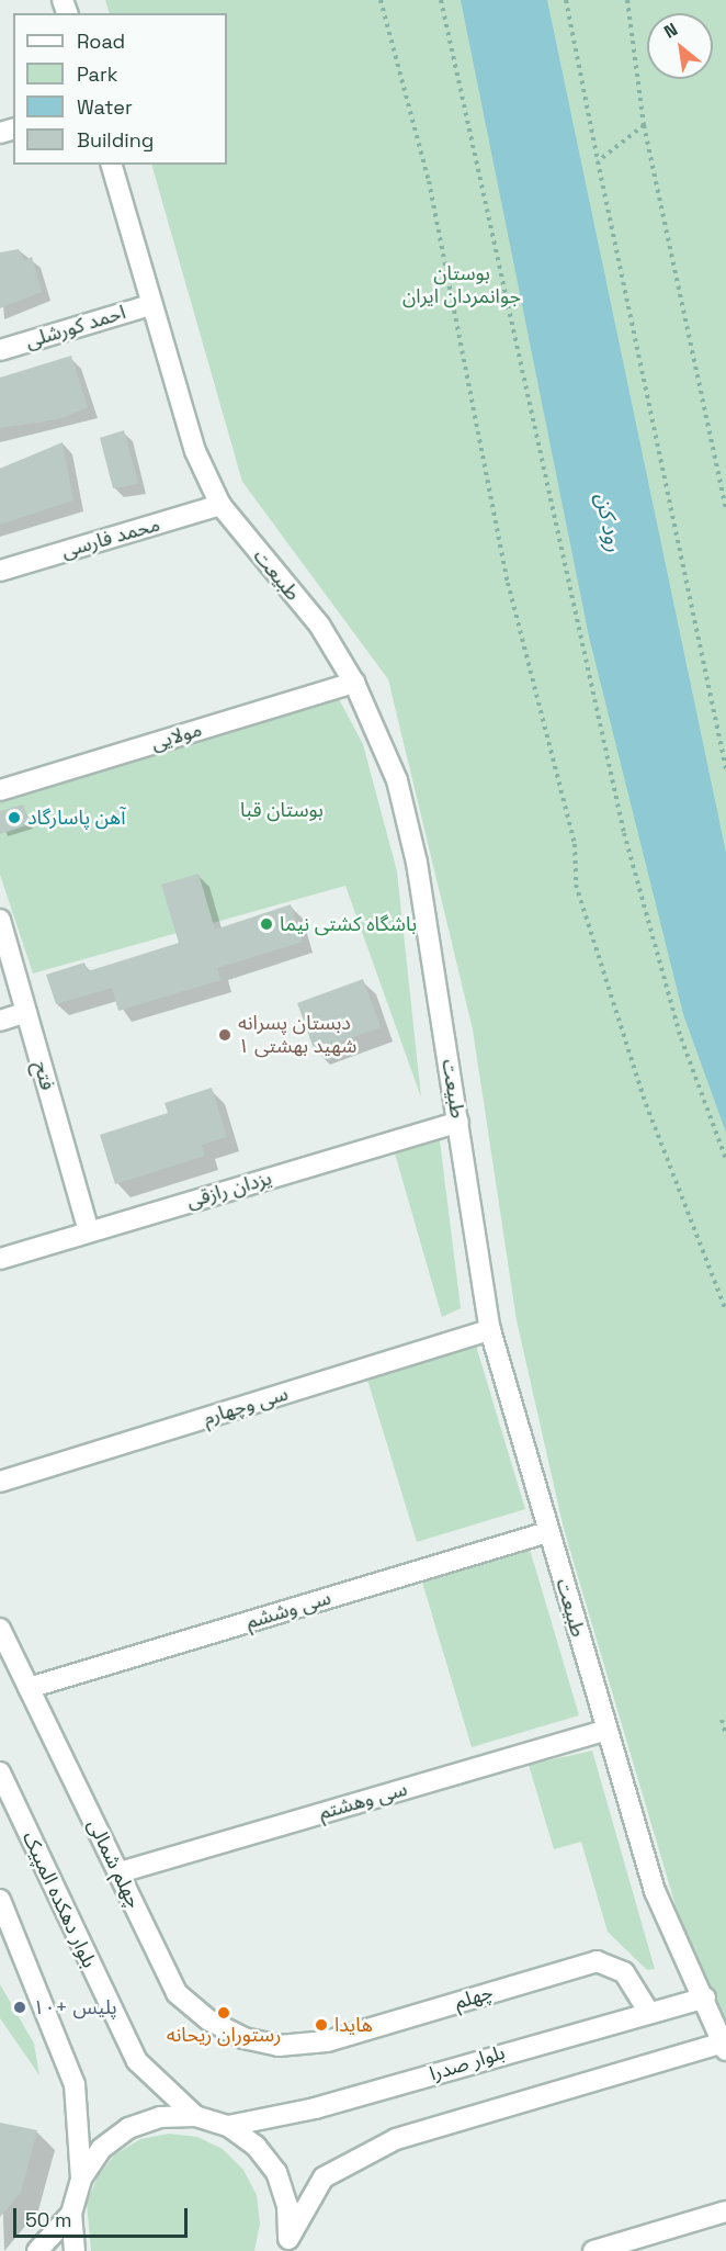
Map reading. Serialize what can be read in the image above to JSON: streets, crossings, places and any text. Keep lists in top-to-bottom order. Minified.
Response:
{"streets":{"street":["احمد کورشلی","محمد فارسی","طبیعت","مولایی","فتح","یزدان رازقی","سی وچهارم","سی وششم","سی وهشتم","چهلم شمالی","بلوار دهکده المپیک","چهلم","بلوار صدرا"]},"crossings":[["احمد کورشلی","طبیعت"],["محمد فارسی","طبیعت"],["طبیعت","مولایی"],["طبیعت","یزدان رازقی"],["طبیعت","سی وچهارم"],["طبیعت","سی وششم"],["طبیعت","سی وهشتم"],["طبیعت","بلوار صدرا"],["فتح","یزدان رازقی"],["سی وششم","چهلم شمالی"],["سی وهشتم","چهلم شمالی"],["چهلم شمالی","چهلم"],["چهلم","بلوار صدرا"]],"water":["رود کن"],"parks":["بوستان جوانمردان ایران","بوستان قبا"],"places":["آهن پاسارگاد","باشگاه کشتی نیما","دبستان پسرانه شهید بهشتی ۱","پلیس +۱۰","رستوران ریحانه","هایدا"],"legend":["Road","Park","Water","Building"],"scale_bar":"50 m","north":"top left"}
